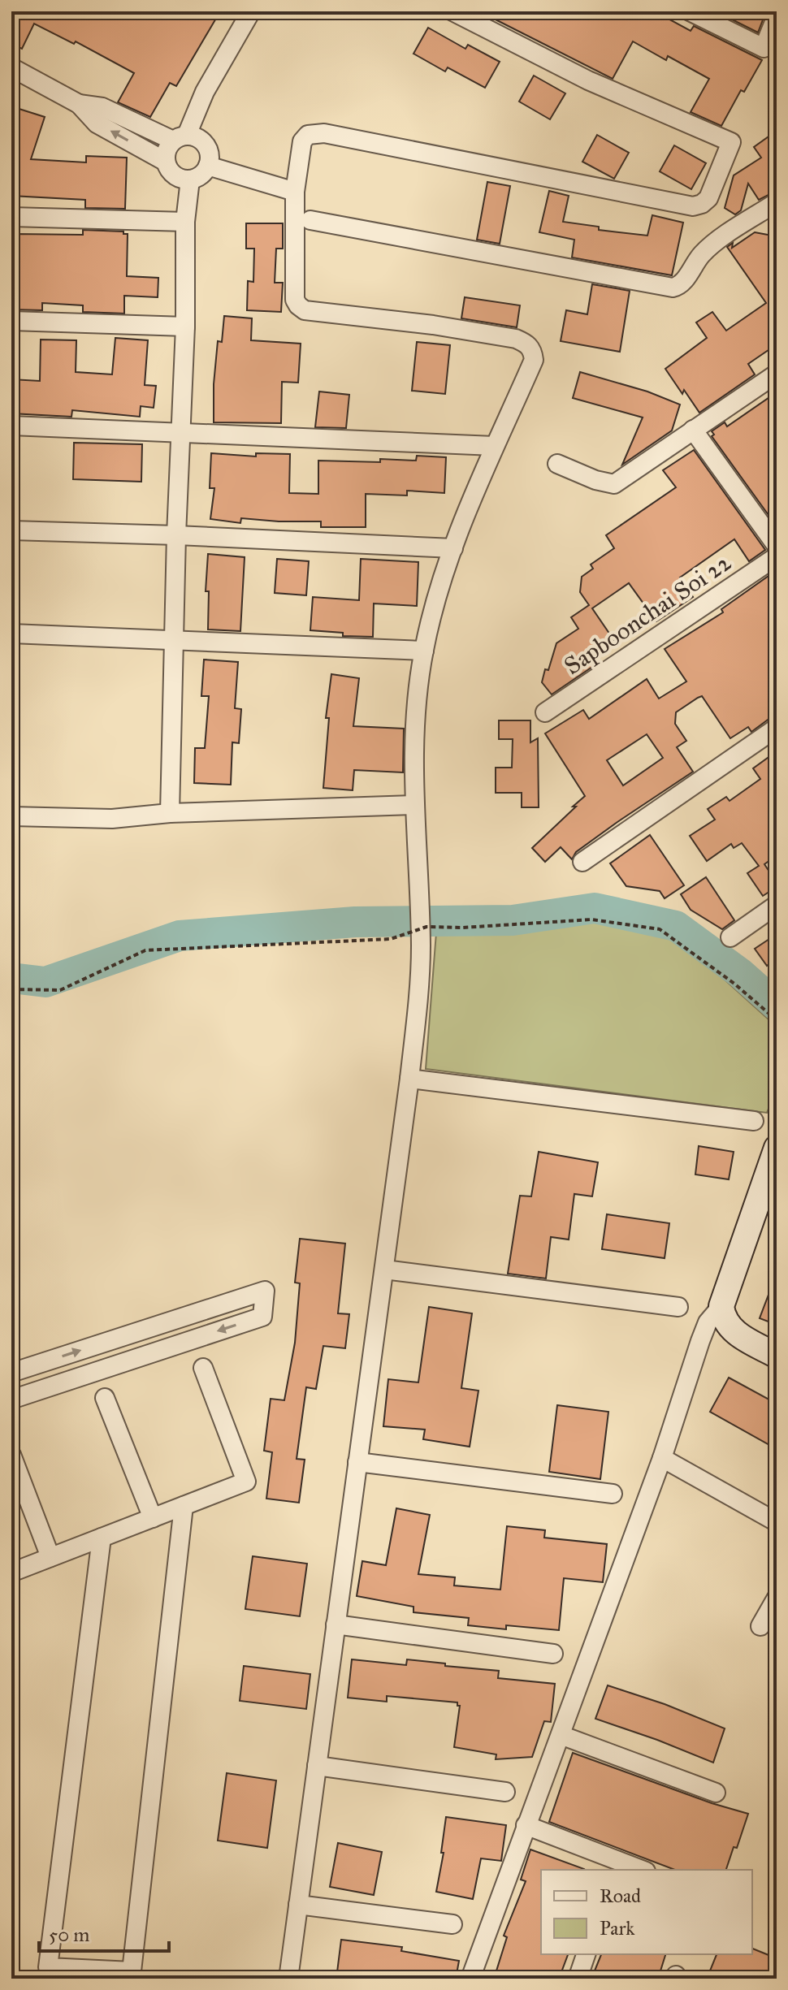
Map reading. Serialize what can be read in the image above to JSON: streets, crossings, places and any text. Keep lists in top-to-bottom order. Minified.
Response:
{"streets":{"street":["Sapboonchai Soi 22"]},"legend":["Road","Park"],"scale_bar":"50 m"}
